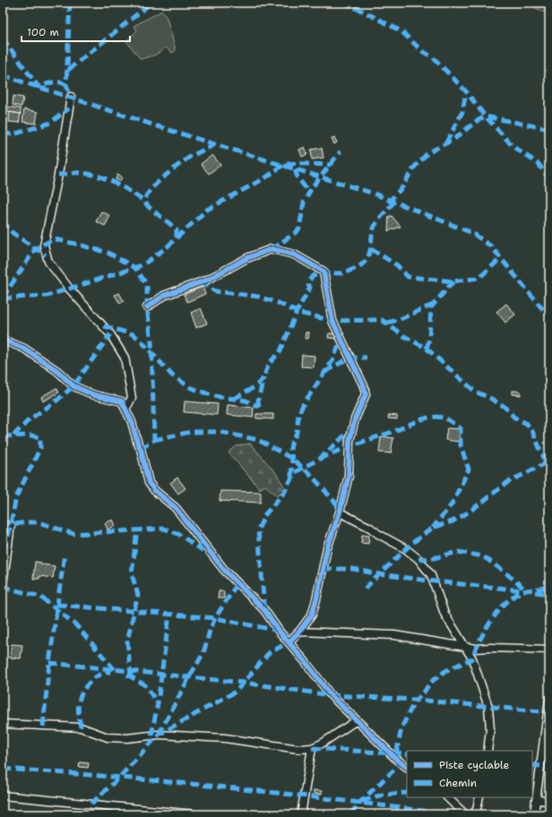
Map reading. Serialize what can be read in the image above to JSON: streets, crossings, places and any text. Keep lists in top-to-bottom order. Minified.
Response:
{"legend":["Piste cyclable","Chemin"],"scale_bar":"100 m"}
